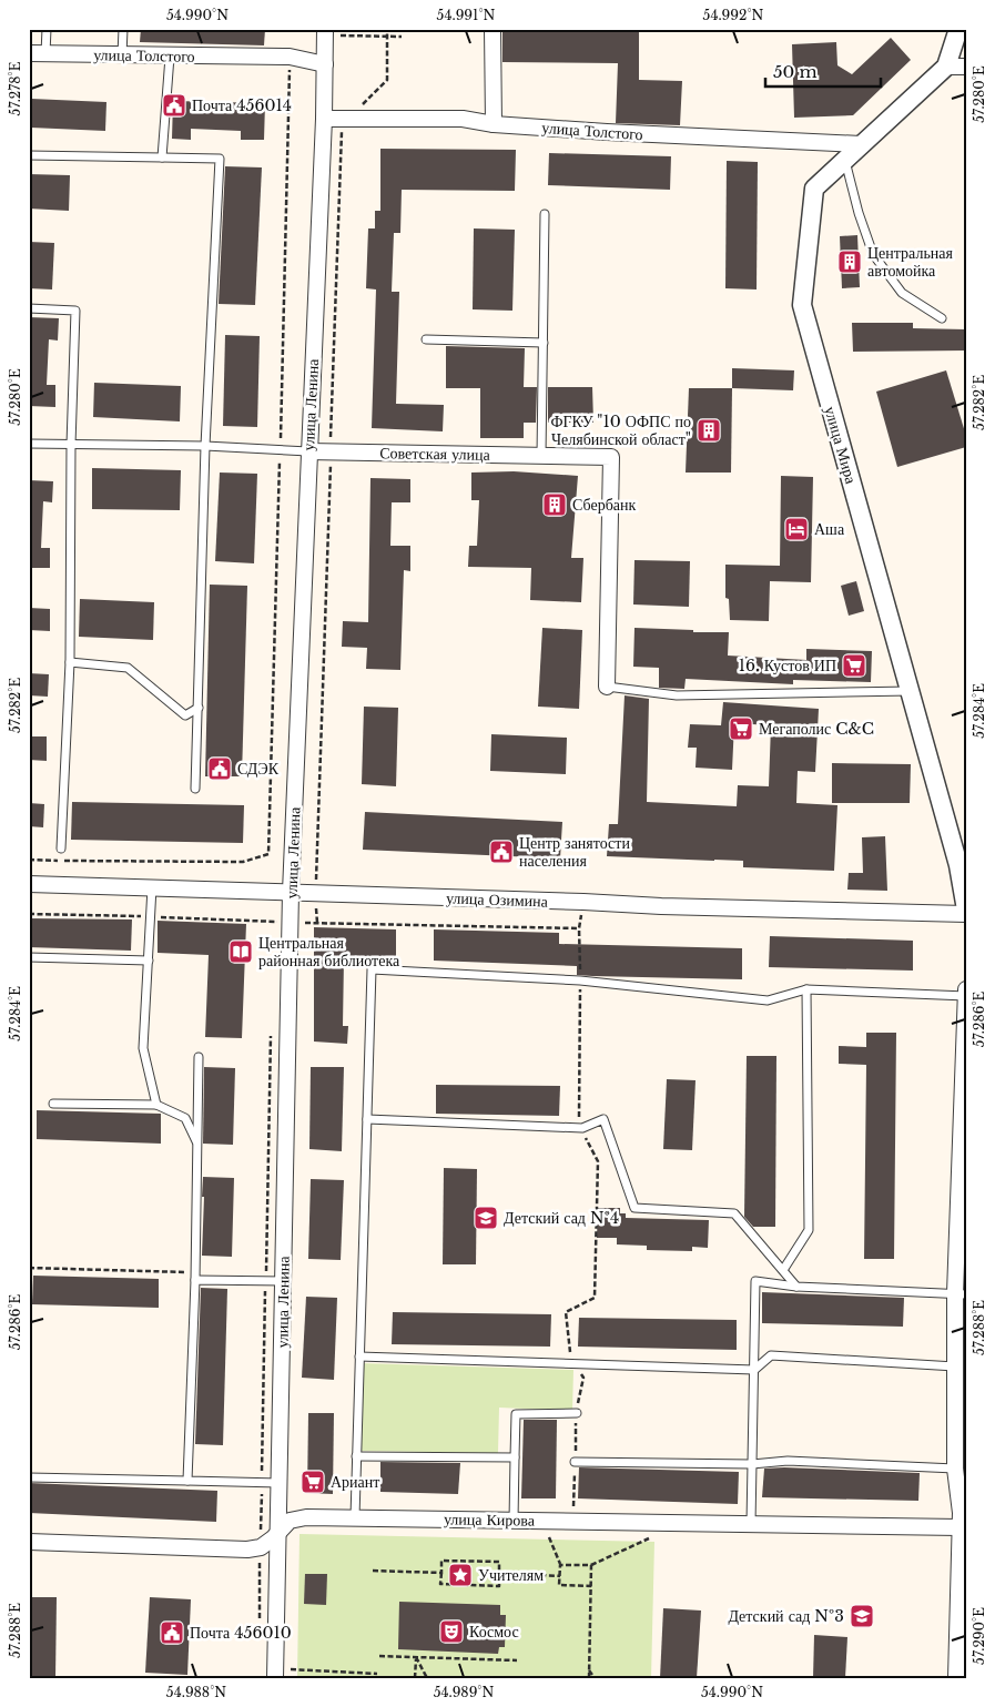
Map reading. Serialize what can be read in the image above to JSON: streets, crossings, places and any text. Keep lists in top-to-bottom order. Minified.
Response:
{"streets":{"street":["улица Толстого","улица Ленина","улица Мира","Советская улица","улица Озимина","улица Кирова"]},"crossings":[["улица Толстого","улица Ленина"],["улица Толстого","улица Мира"],["улица Ленина","Советская улица"],["улица Ленина","улица Озимина"],["улица Ленина","улица Кирова"]],"places":{"public building":["Почта 456014","СДЭК","Центр занятости населения","Почта 456010"],"building":["Центральная автомойка","ФГКУ \"10 ОФПС по Челябинской област\"","Сбербанк"],"hotel":["Аша"],"supermarket":["16. Кустов ИП","Мегаполис C&C","Ариант"],"library":["Центральная районная библиотека"],"school or university":["Детский сад №4","Детский сад №3"],"place":["Учителям"],"theatre":["Космос"]},"scale_bar":"50 m","coordinates":["54.990°N","54.991°N","54.992°N","57.278°E","57.280°E","57.282°E","57.284°E","57.286°E","57.288°E","57.290°E","54.988°N","54.989°N"]}
